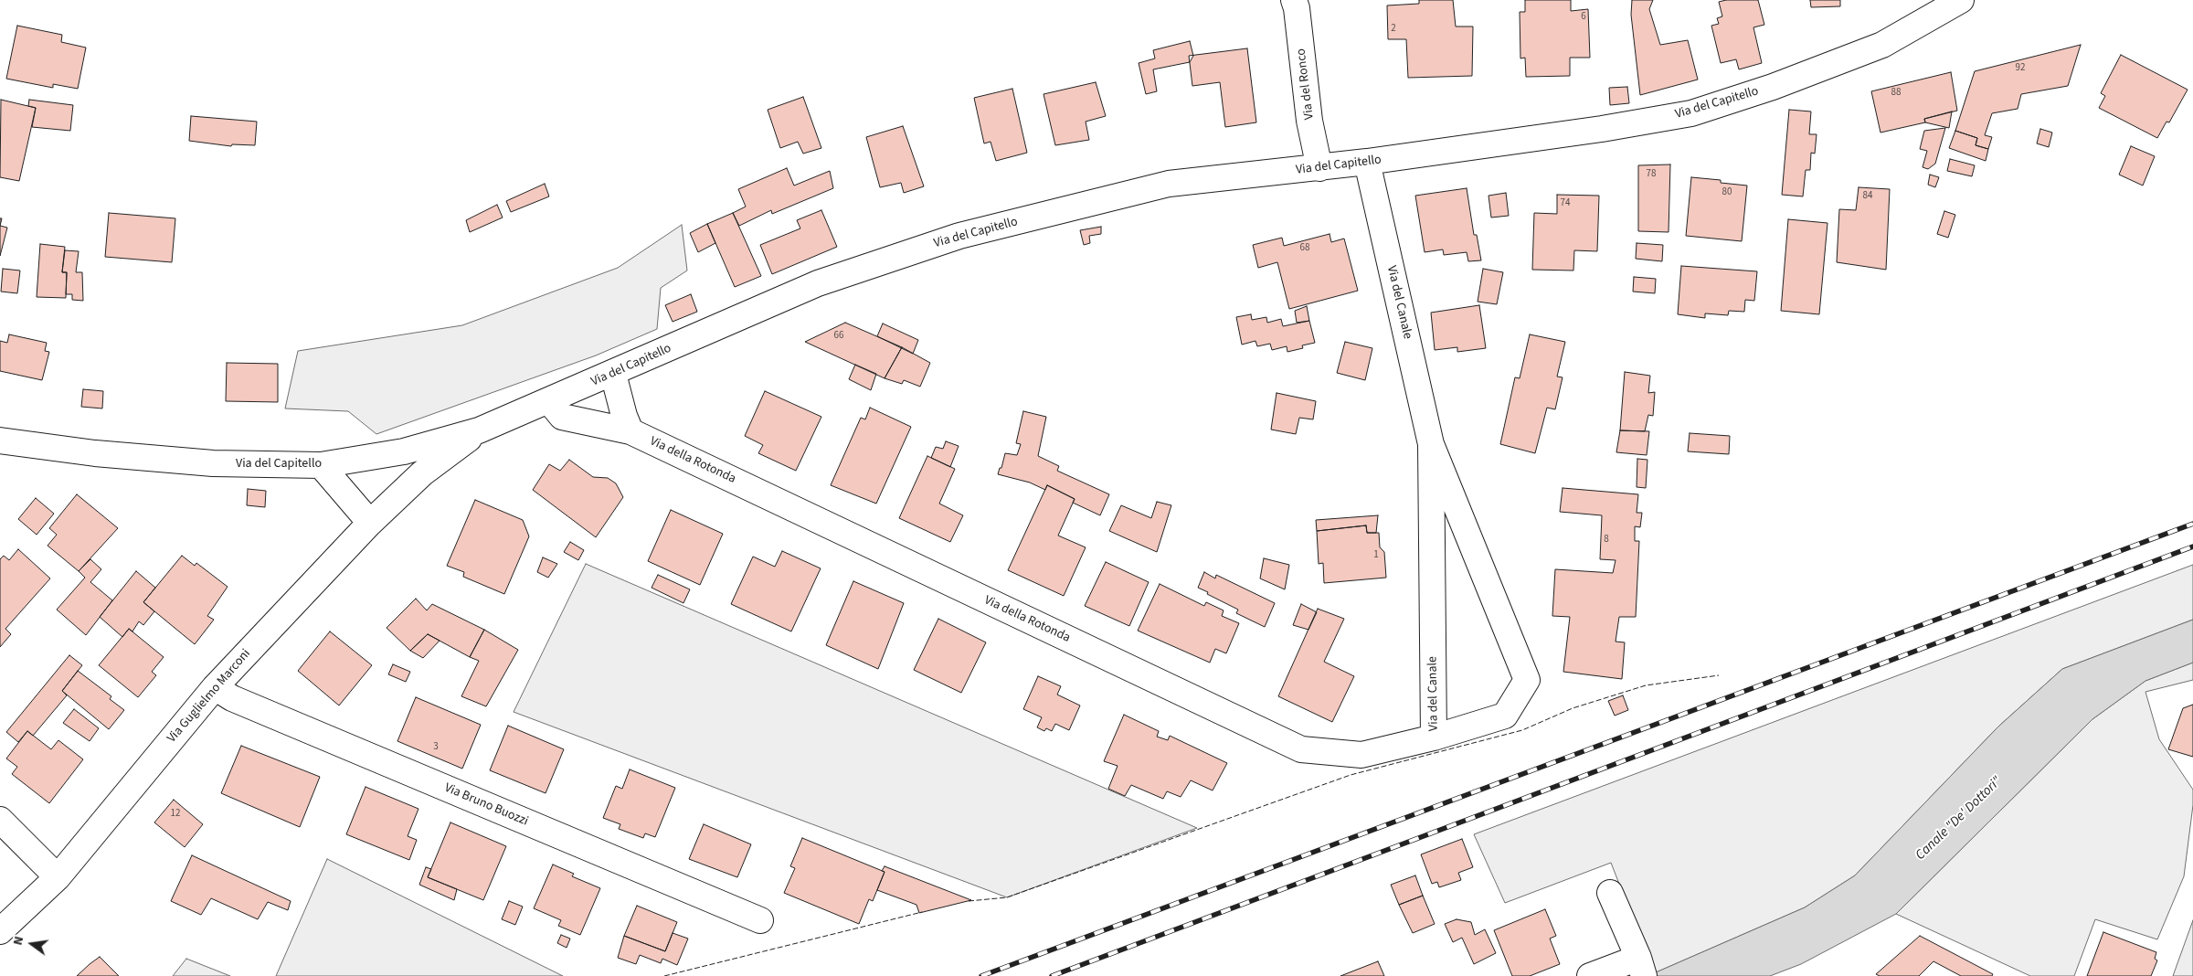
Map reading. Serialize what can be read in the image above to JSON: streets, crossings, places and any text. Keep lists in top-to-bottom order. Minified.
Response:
{"streets":{"street":["Via del Ronco","Via del Capitello","Via del Canale","Via della Rotonda","Via Guglielmo Marconi","Via Bruno Buozzi"]},"crossings":[["Via del Ronco","Via del Capitello"],["Via del Capitello","Via del Canale"],["Via del Capitello","Via della Rotonda"],["Via del Capitello","Via Guglielmo Marconi"],["Via del Canale","Via della Rotonda"],["Via Guglielmo Marconi","Via Bruno Buozzi"]],"water":["Canale \"De' Dottori\""],"house_numbers":["6","2","92","88","78","80","84","74","68","66","8","1","3","12"],"north":"left"}
